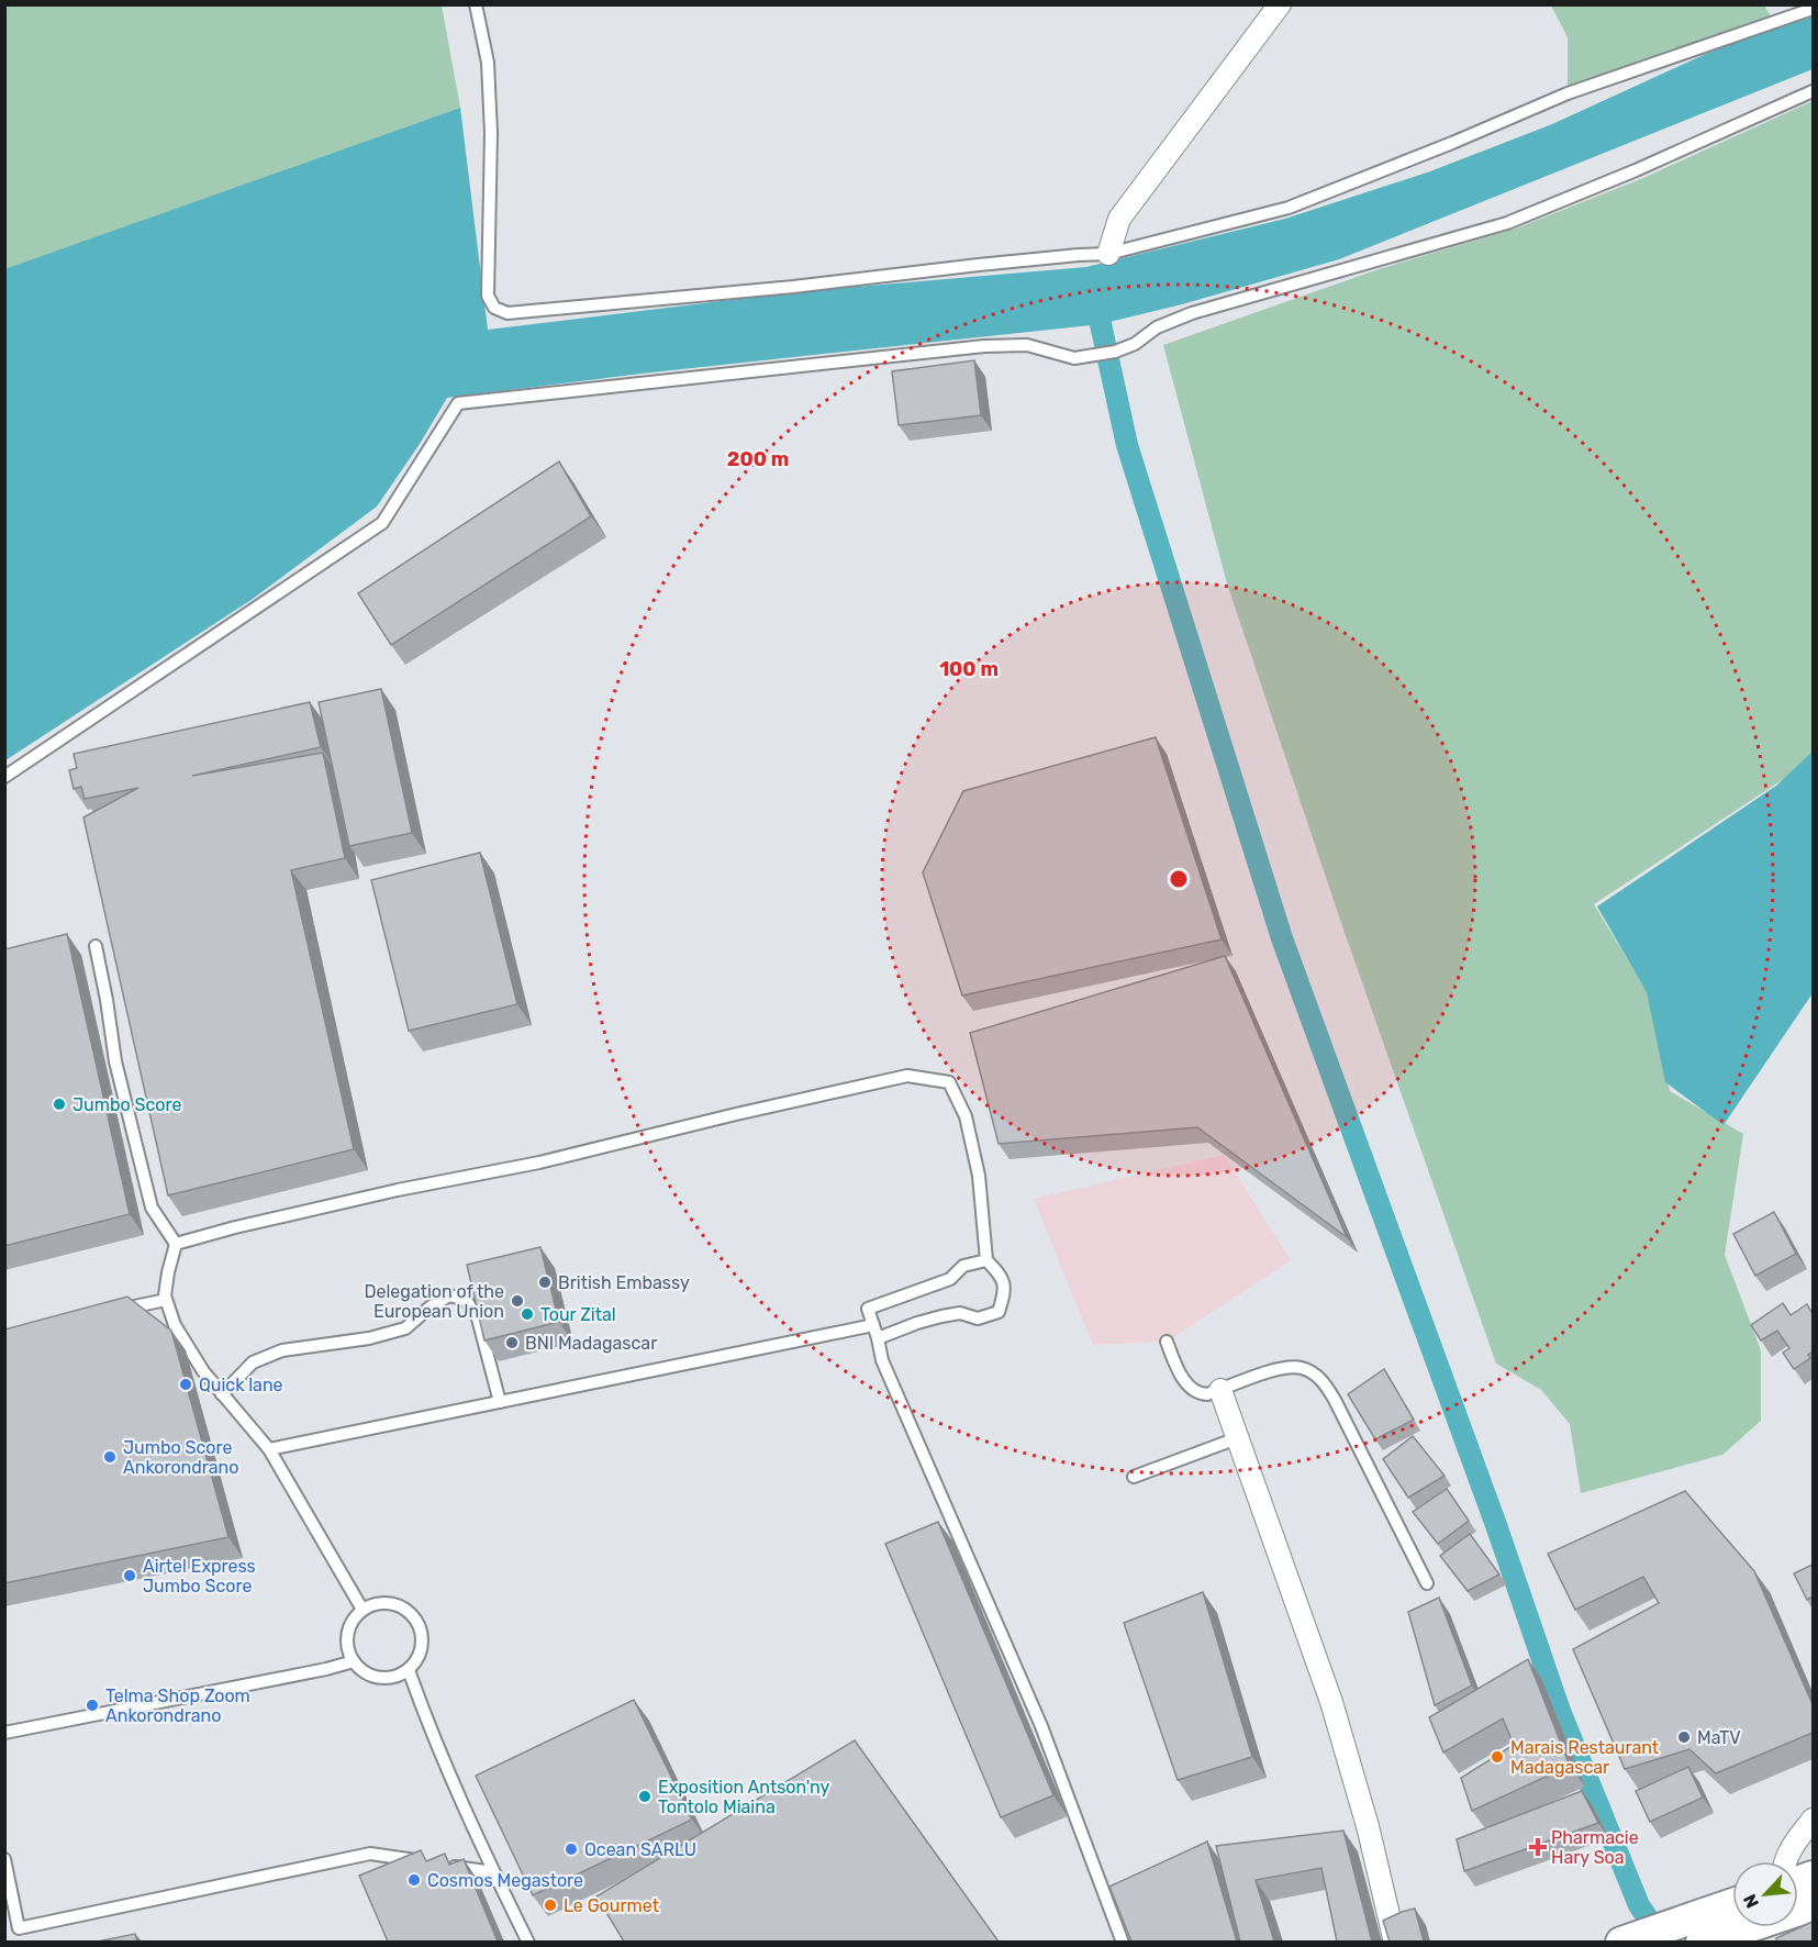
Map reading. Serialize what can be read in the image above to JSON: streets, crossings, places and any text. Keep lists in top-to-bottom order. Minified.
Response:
{"places":{"other":["Jumbo Score","British Embassy","Delegation of the European Union","Tour Zital","BNI Madagascar","Quick lane","Jumbo Score Ankorondrano","Airtel Express Jumbo Score","Telma Shop Zoom Ankorondrano","MaTV","Marais Restaurant Madagascar","Exposition Antson'ny Tontolo Miaina","Ocean SARLU","Cosmos Megastore","Le Gourmet"],"health":["Pharmacie Hary Soa"]},"north":"bottom left","rings":["200 m","100 m"]}
